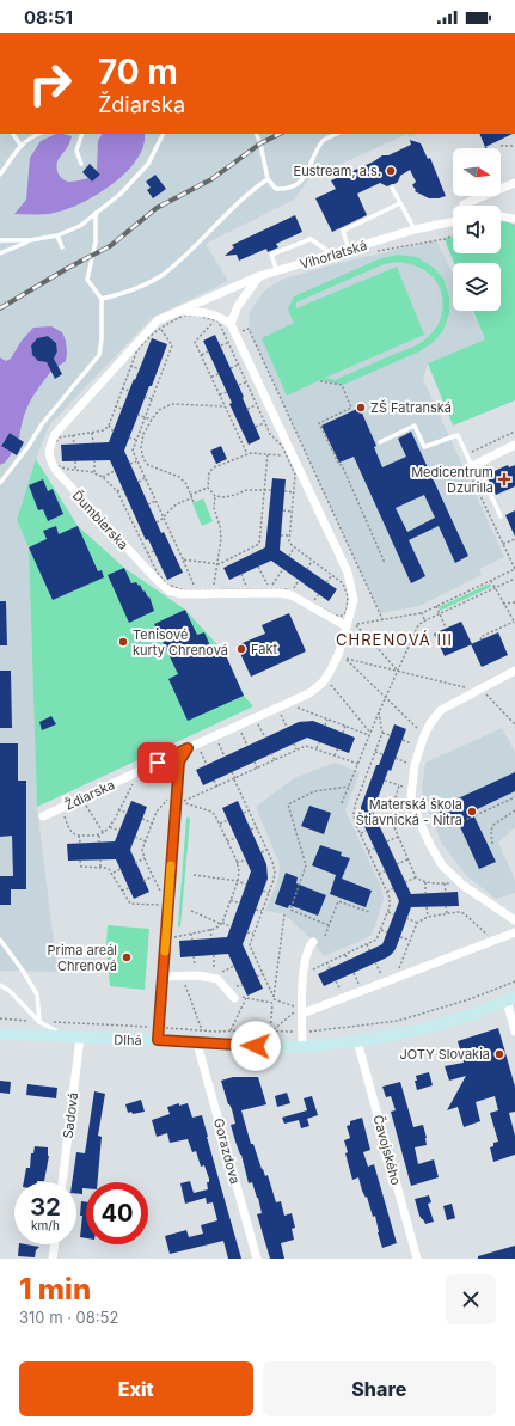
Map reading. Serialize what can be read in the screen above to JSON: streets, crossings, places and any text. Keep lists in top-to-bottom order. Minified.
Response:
{"streets":{"street":["Vihorlatská","Ďumbierska","Ždiarska","Dlhá","Sadová","Čavojského","Gorazdova"]},"crossings":[["Vihorlatská","Ďumbierska"],["Dlhá","Sadová"],["Dlhá","Čavojského"],["Dlhá","Gorazdova"]],"districts":["CHRENOVÁ III"],"places":{"other":["Eustream, a.s.","ZŠ Fatranská","Tenisové kurty Chrenová","Fakt","Materská škola Štiavnická - Nitra","Prima areál Chrenová","JOTY Slovakia"],"health":["Medicentrum Dzurilla"]},"north":"right","page":{"status":"08:51","turn":["70 m","Ždiarska"],"speed":"32 km/h","limit":"40","heading":["1 min","310 m · 08:52"],"buttons":["Exit","Share"]}}
